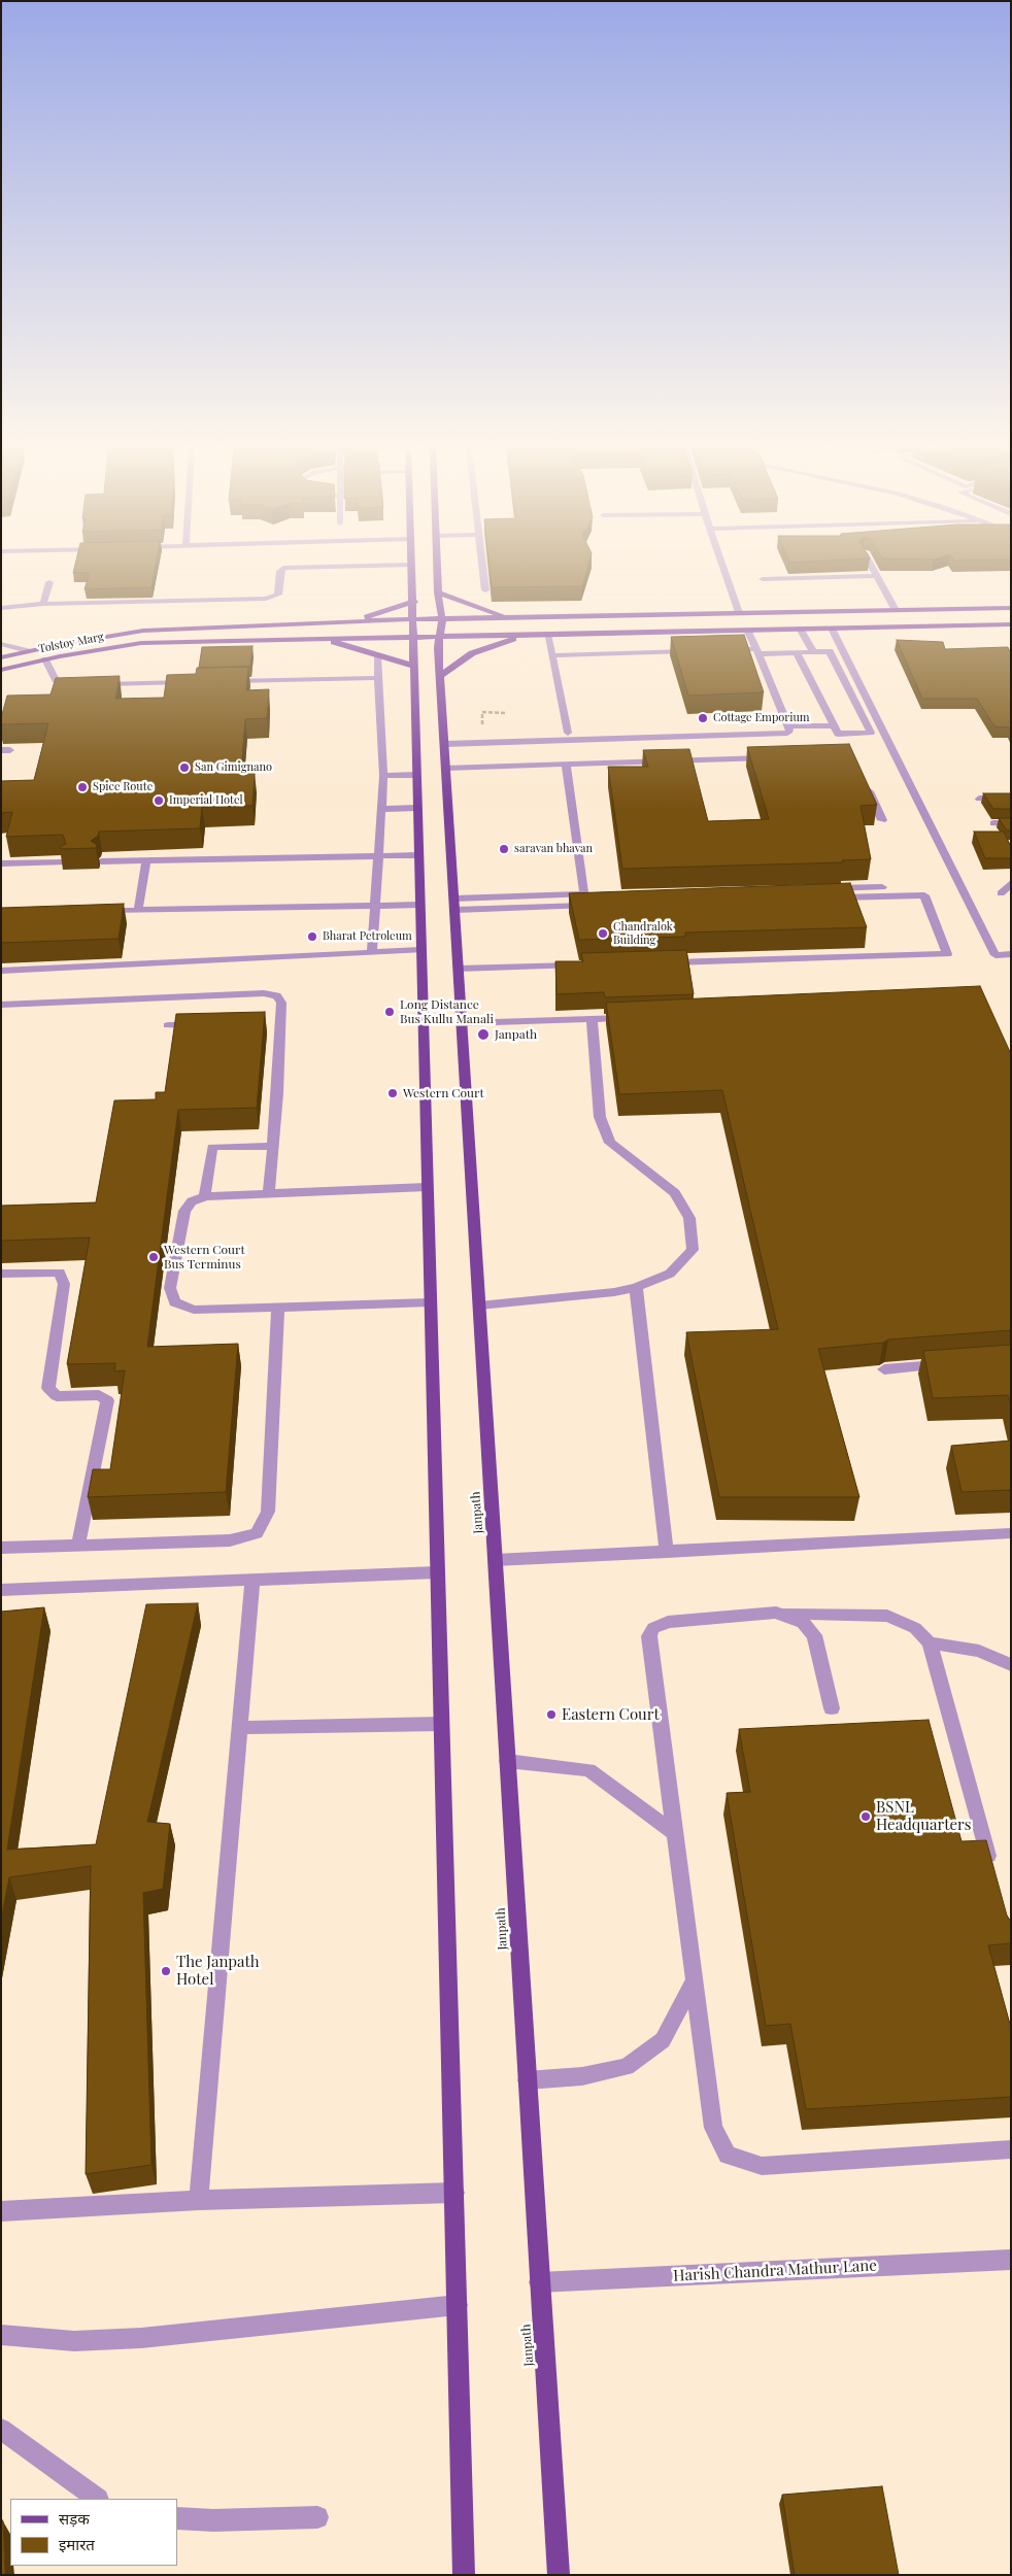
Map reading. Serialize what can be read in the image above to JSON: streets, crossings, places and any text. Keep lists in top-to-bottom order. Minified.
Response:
{"streets":{"main road":["Tolstoy Marg","Janpath"],"street":["Harish Chandra Mathur Lane"]},"crossings":[["Tolstoy Marg","Janpath"],["Janpath","Harish Chandra Mathur Lane"]],"places":["Cottage Emporium","San Gimignano","Spice Route","Imperial Hotel","saravan bhavan","Chandralok Building","Bharat Petroleum","Long Distance Bus Kullu Manali","Janpath","Western Court","Western Court Bus Terminus","Eastern Court","BSNL Headquarters","The Janpath Hotel"],"legend":["सड़क","इमारत"]}
